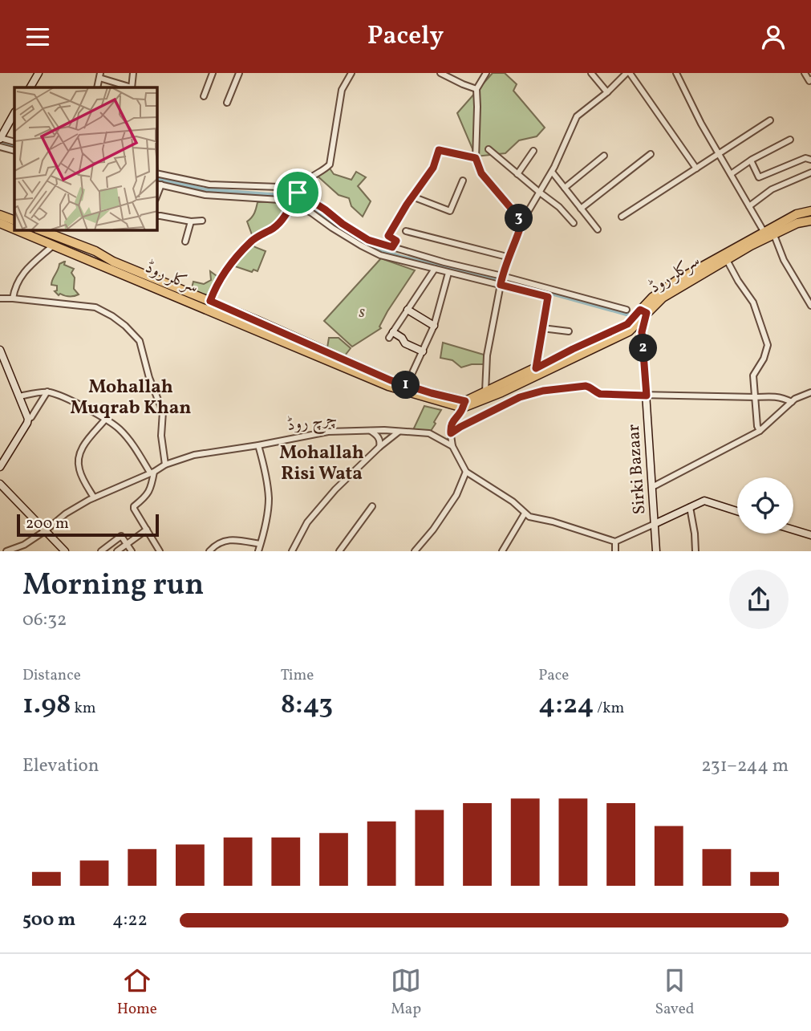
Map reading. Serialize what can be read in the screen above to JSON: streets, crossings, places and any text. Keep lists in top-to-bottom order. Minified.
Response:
{"streets":{"main road":["سرکلر روڈ"],"street":["چرچ روڈ","Sirki Bazaar"]},"crossings":[["سرکلر روڈ","Sirki Bazaar"]],"districts":["Mohallah Muqrab Khan","Mohallah Risi Wata"],"parks":["s"],"scale_bar":"200 m","page":{"header":"Pacely","pins":["3","2","1"],"scale":"200 m","heading":["Morning run","06:32"],"stats":[["Distance","1.98 km"],["Time","8:43"],["Pace","4:24 /km"]],"chart":["Elevation","231–244 m"],"list":[{"name":"500 m","note":"4:22"}],"tabs":["Home","Map","Saved"]}}
